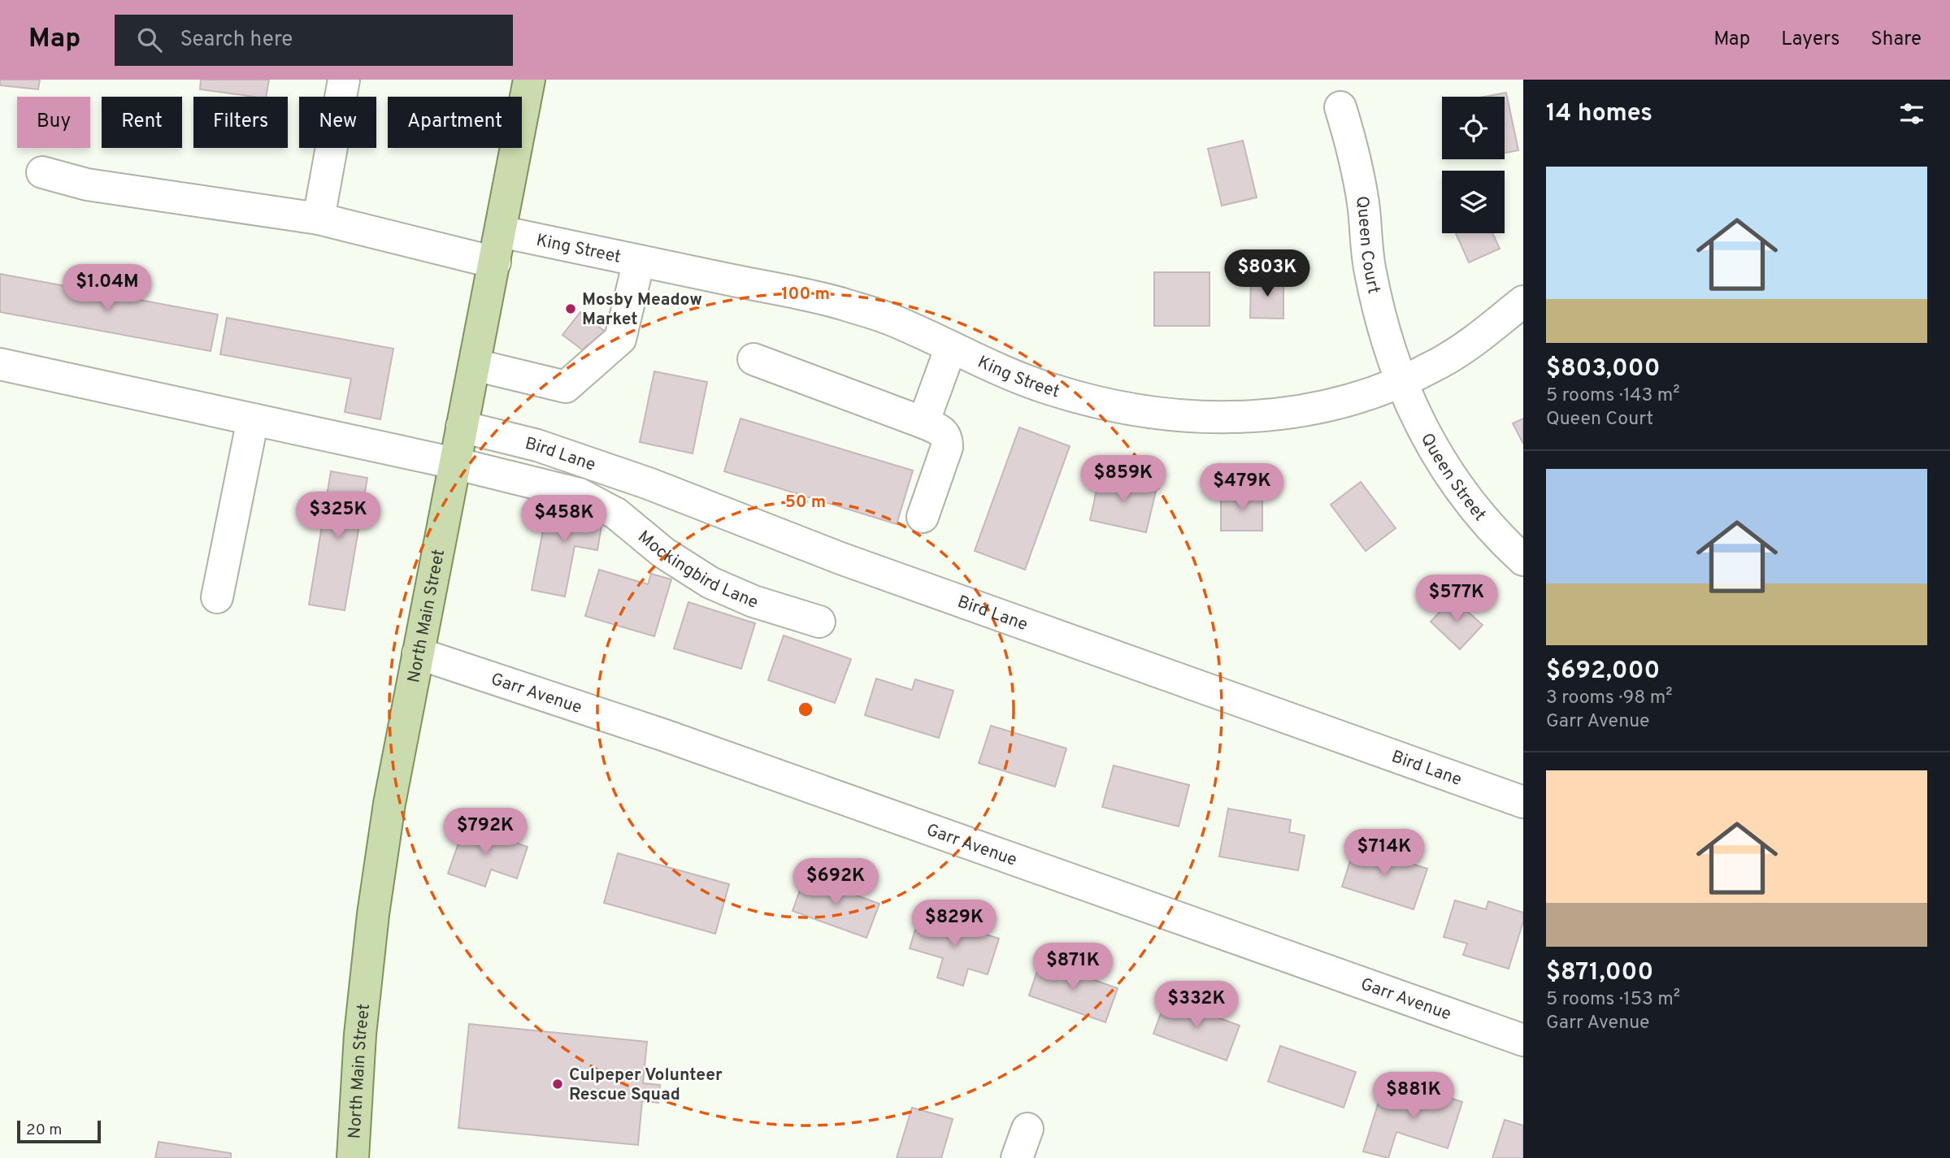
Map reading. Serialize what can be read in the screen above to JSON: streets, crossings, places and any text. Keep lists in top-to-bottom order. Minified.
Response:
{"streets":{"main road":["North Main Street"],"street":["Queen Court","King Street","Bird Lane","Queen Street","Mockingbird Lane","Garr Avenue"]},"crossings":[["Queen Court","King Street"],["Queen Court","Queen Street"],["King Street","Queen Street"],["King Street","North Main Street"],["Bird Lane","North Main Street"],["Mockingbird Lane","North Main Street"],["North Main Street","Garr Avenue"]],"places":["Mosby Meadow Market","Culpeper Volunteer Rescue Squad"],"scale_bar":"20 m","page":{"header":"Map","search":"Search here","nav":["Map","Layers","Share"],"heading":"14 homes","chip":["Buy","Rent","Filters","New","Apartment"],"list":[{"name":"$803,000","note":"5 rooms · 143 m² · Queen Court"},{"name":"$692,000","note":"3 rooms · 98 m² · Garr Avenue"},{"name":"$871,000","note":"5 rooms · 153 m² · Garr Avenue"}],"price":["$803K","$1.04M","$859K","$479K","$325K","$458K","$577K","$792K","$714K","$692K","$829K","$871K","$332K","$881K"],"scale":"20 m"},"rings":["100 m","50 m"]}
